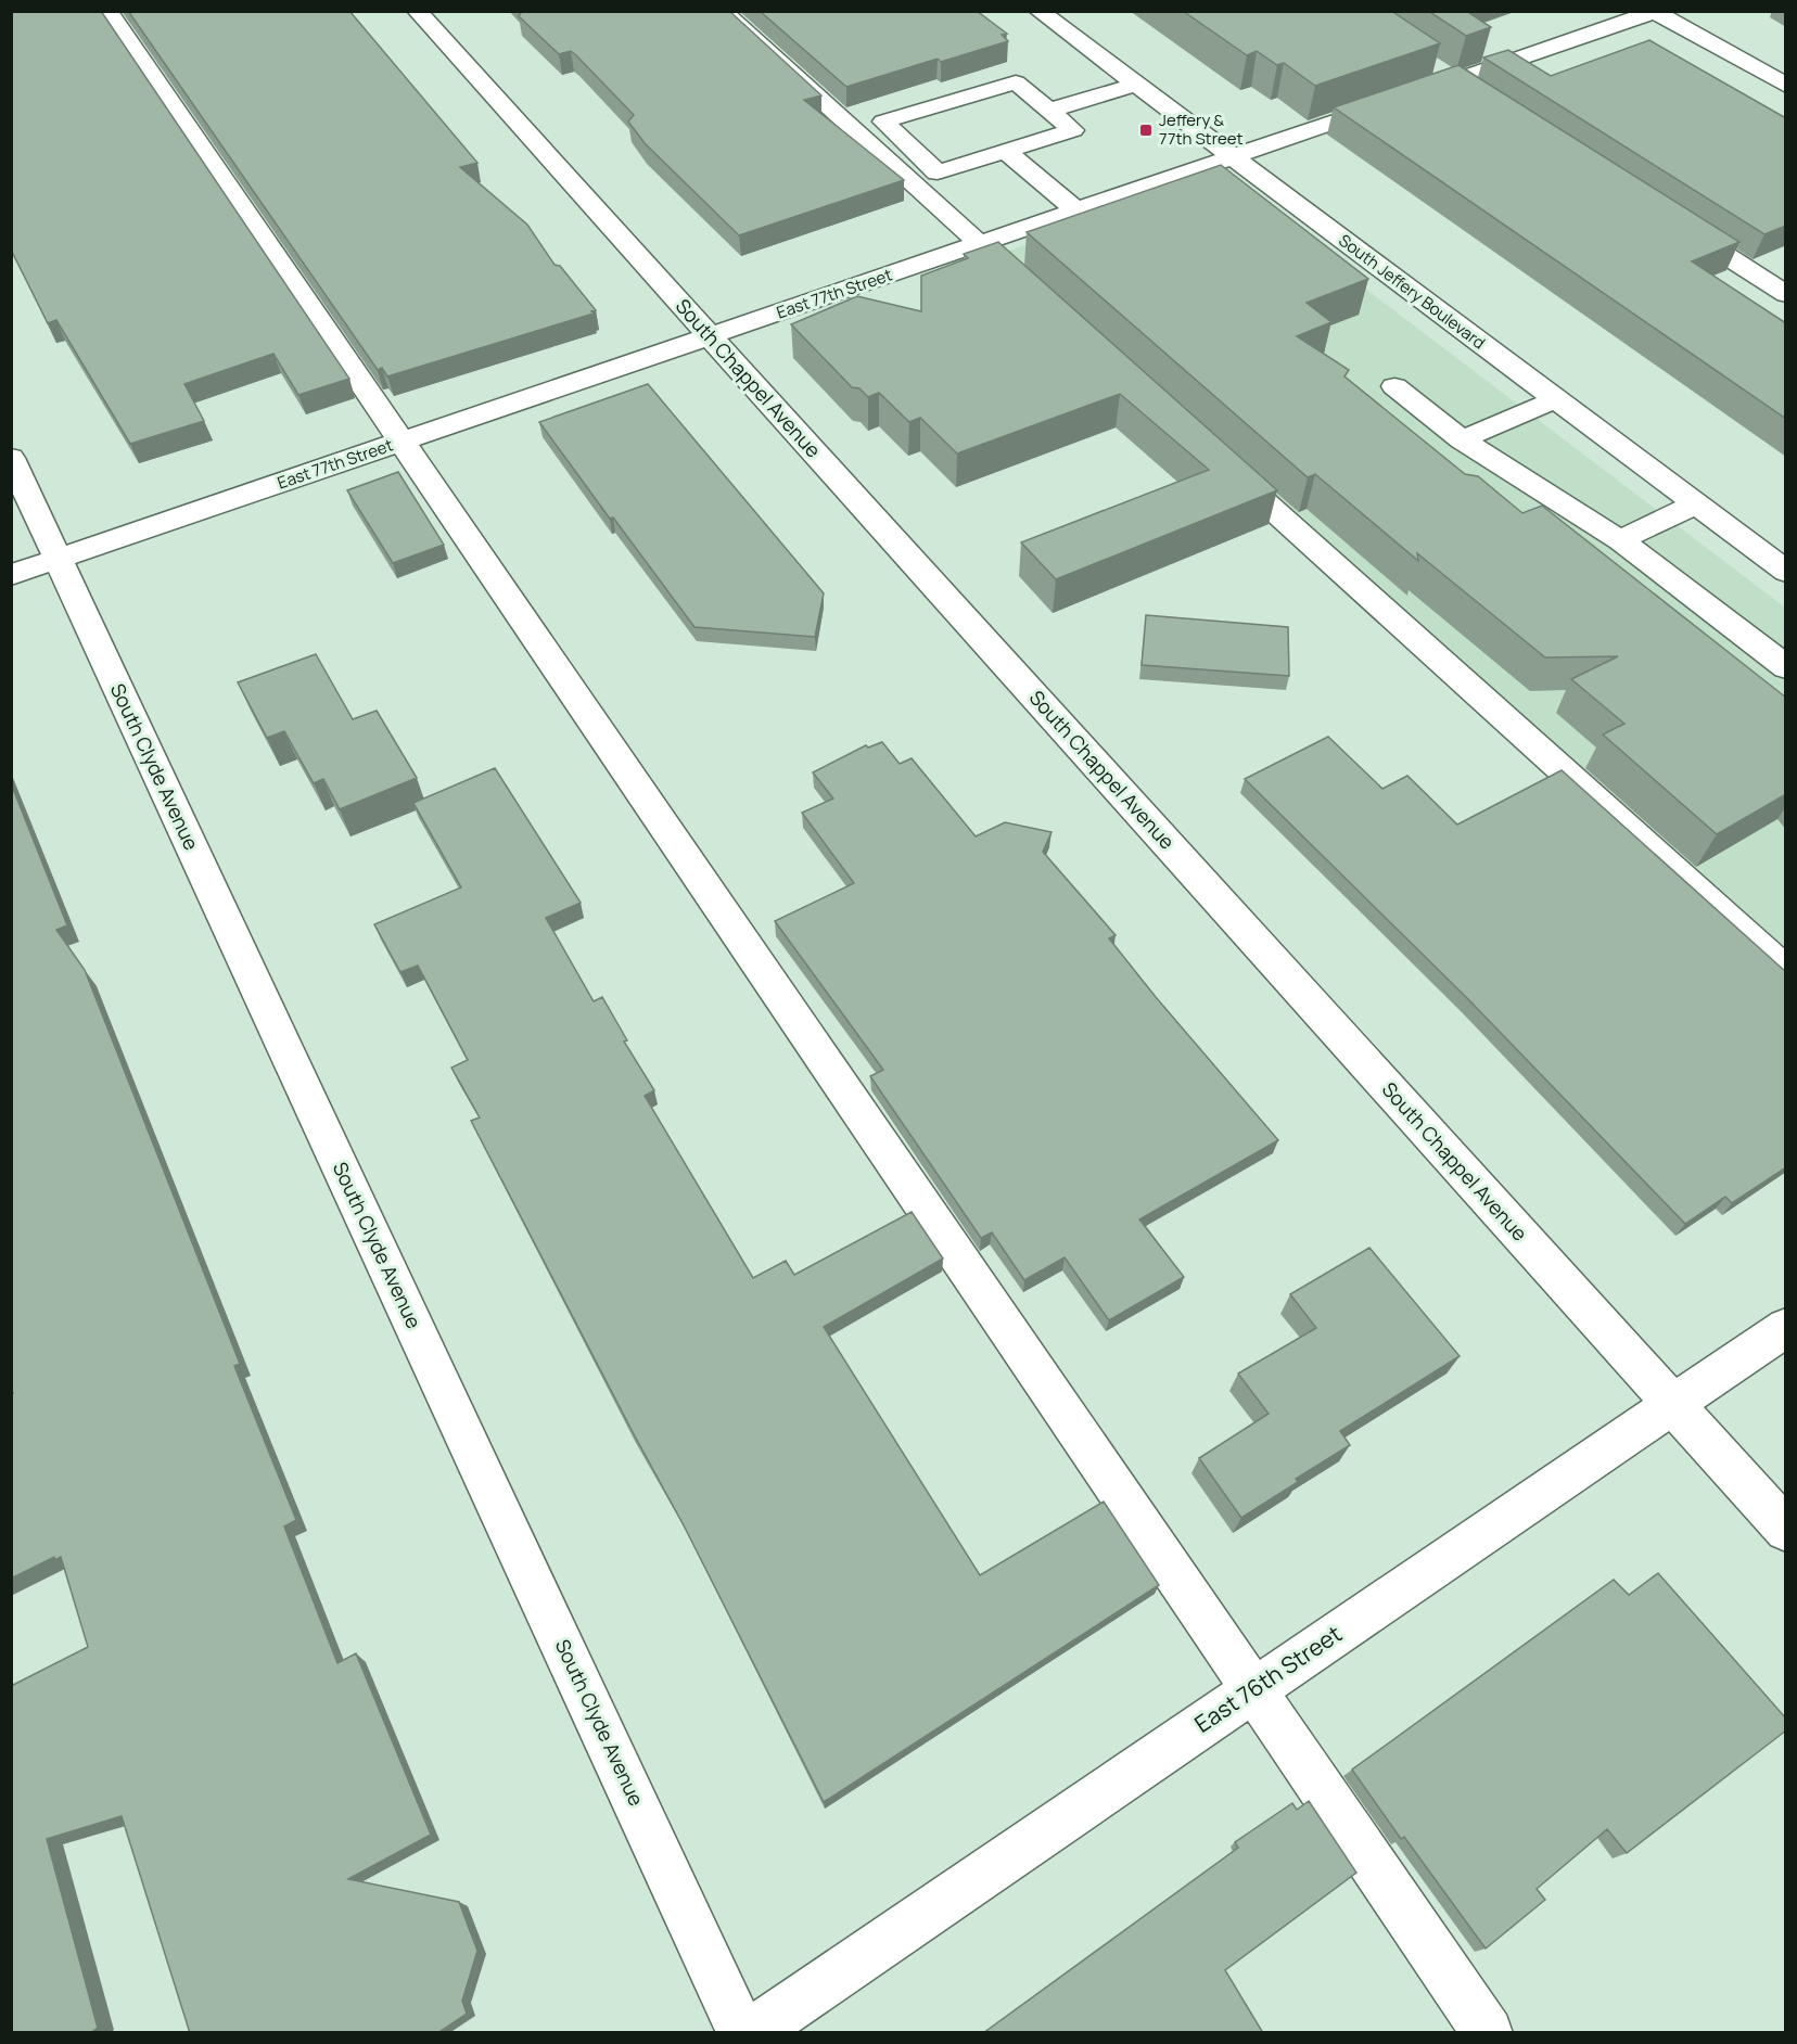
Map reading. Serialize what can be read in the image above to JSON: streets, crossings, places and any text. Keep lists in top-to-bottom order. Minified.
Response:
{"streets":{"street":["South Jeffery Boulevard","East 77th Street","South Chappel Avenue","South Clyde Avenue","East 76th Street"]},"crossings":[["South Jeffery Boulevard","East 77th Street"],["East 77th Street","South Chappel Avenue"],["East 77th Street","South Clyde Avenue"],["South Chappel Avenue","East 76th Street"]],"places":{"transit":["Jeffery & 77th Street"]}}
